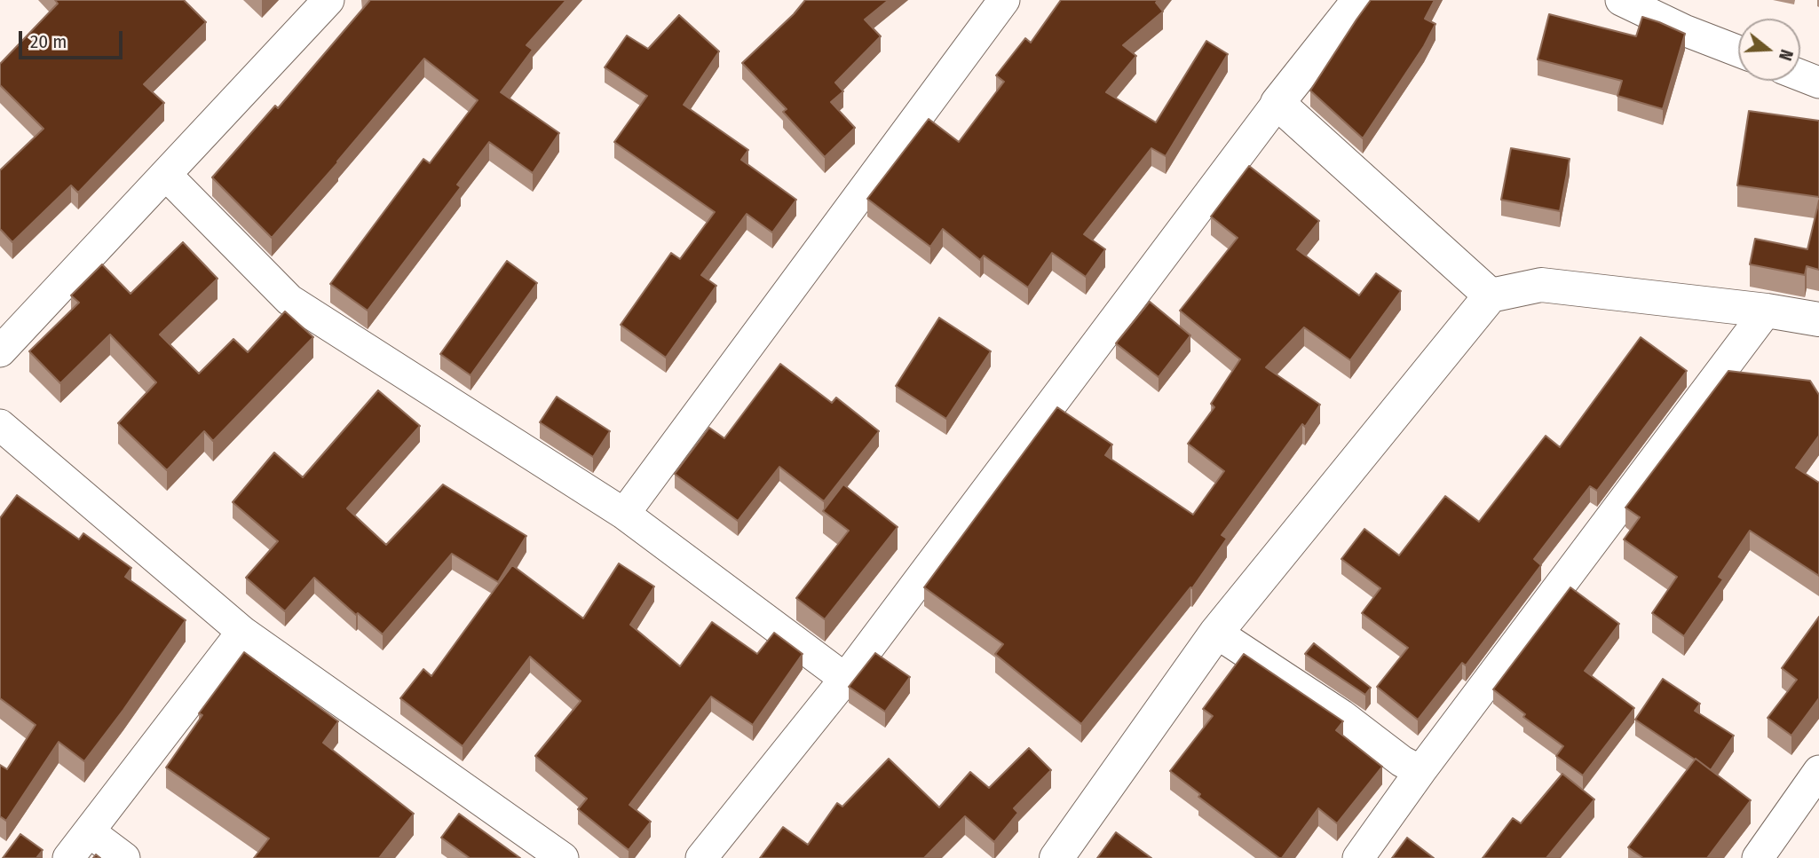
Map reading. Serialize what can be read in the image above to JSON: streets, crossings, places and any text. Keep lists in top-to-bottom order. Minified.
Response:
{"scale_bar":"20 m","north":"right"}
